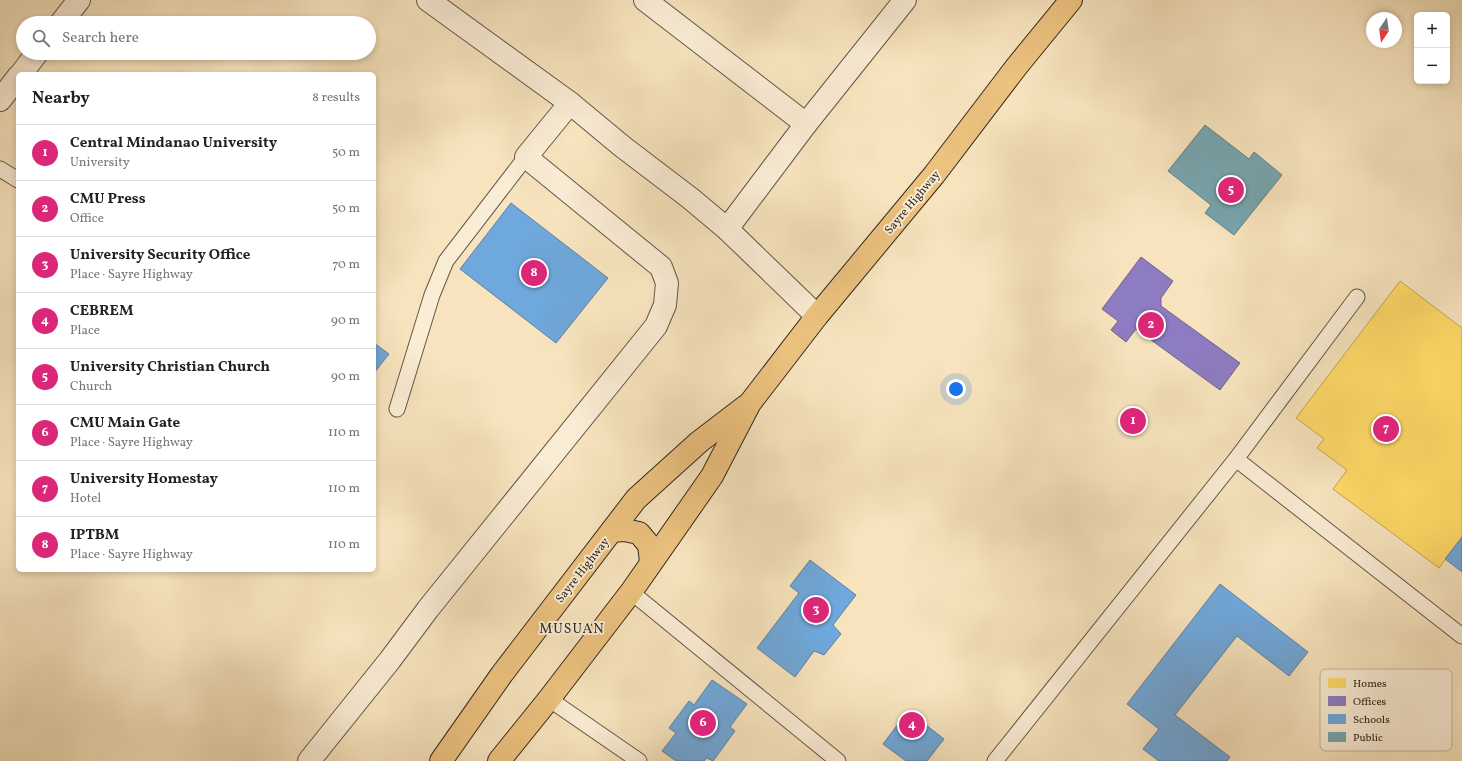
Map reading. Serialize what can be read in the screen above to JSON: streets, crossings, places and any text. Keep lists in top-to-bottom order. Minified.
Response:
{"streets":{"highway":["Sayre Highway"]},"districts":["MUSUAN"],"legend":["Homes","Offices","Schools","Public"],"north":"bottom","page":{"map_buttons":["+","−"],"search":"Search here","heading":["Nearby","8 results"],"list":[{"mark":"1","name":"Central Mindanao University","note":"University","value":"50 m"},{"mark":"2","name":"CMU Press","note":"Office","value":"50 m"},{"mark":"3","name":"University Security Office","note":"Place · Sayre Highway","value":"70 m"},{"mark":"4","name":"CEBREM","note":"Place","value":"90 m"},{"mark":"5","name":"University Christian Church","note":"Church","value":"90 m"},{"mark":"6","name":"CMU Main Gate","note":"Place · Sayre Highway","value":"110 m"},{"mark":"7","name":"University Homestay","note":"Hotel","value":"110 m"},{"mark":"8","name":"IPTBM","note":"Place · Sayre Highway","value":"110 m"}],"pins":["5","8","2","1","7","3","6","4"]}}
